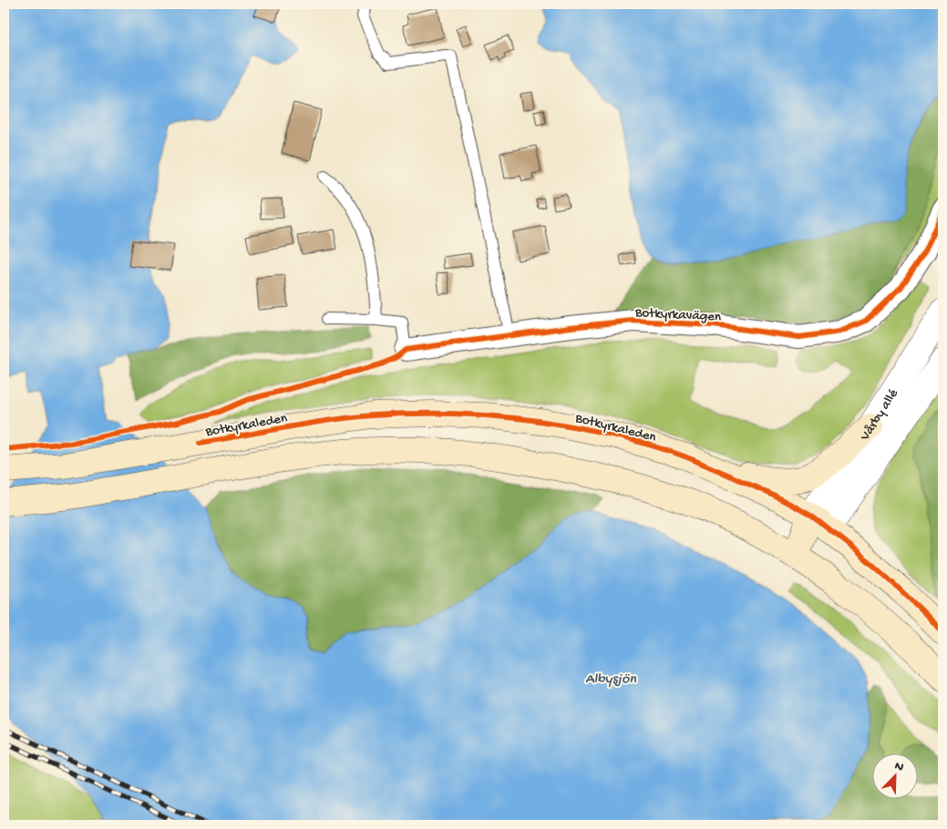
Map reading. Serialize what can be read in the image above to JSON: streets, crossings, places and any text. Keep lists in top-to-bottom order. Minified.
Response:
{"streets":{"main road":["Botkyrkaleden"],"street":["Botkyrkavägen","Vårby allé"]},"crossings":[["Vårby allé","Botkyrkaleden"]],"water":["Albysjön"],"north":"top right"}
